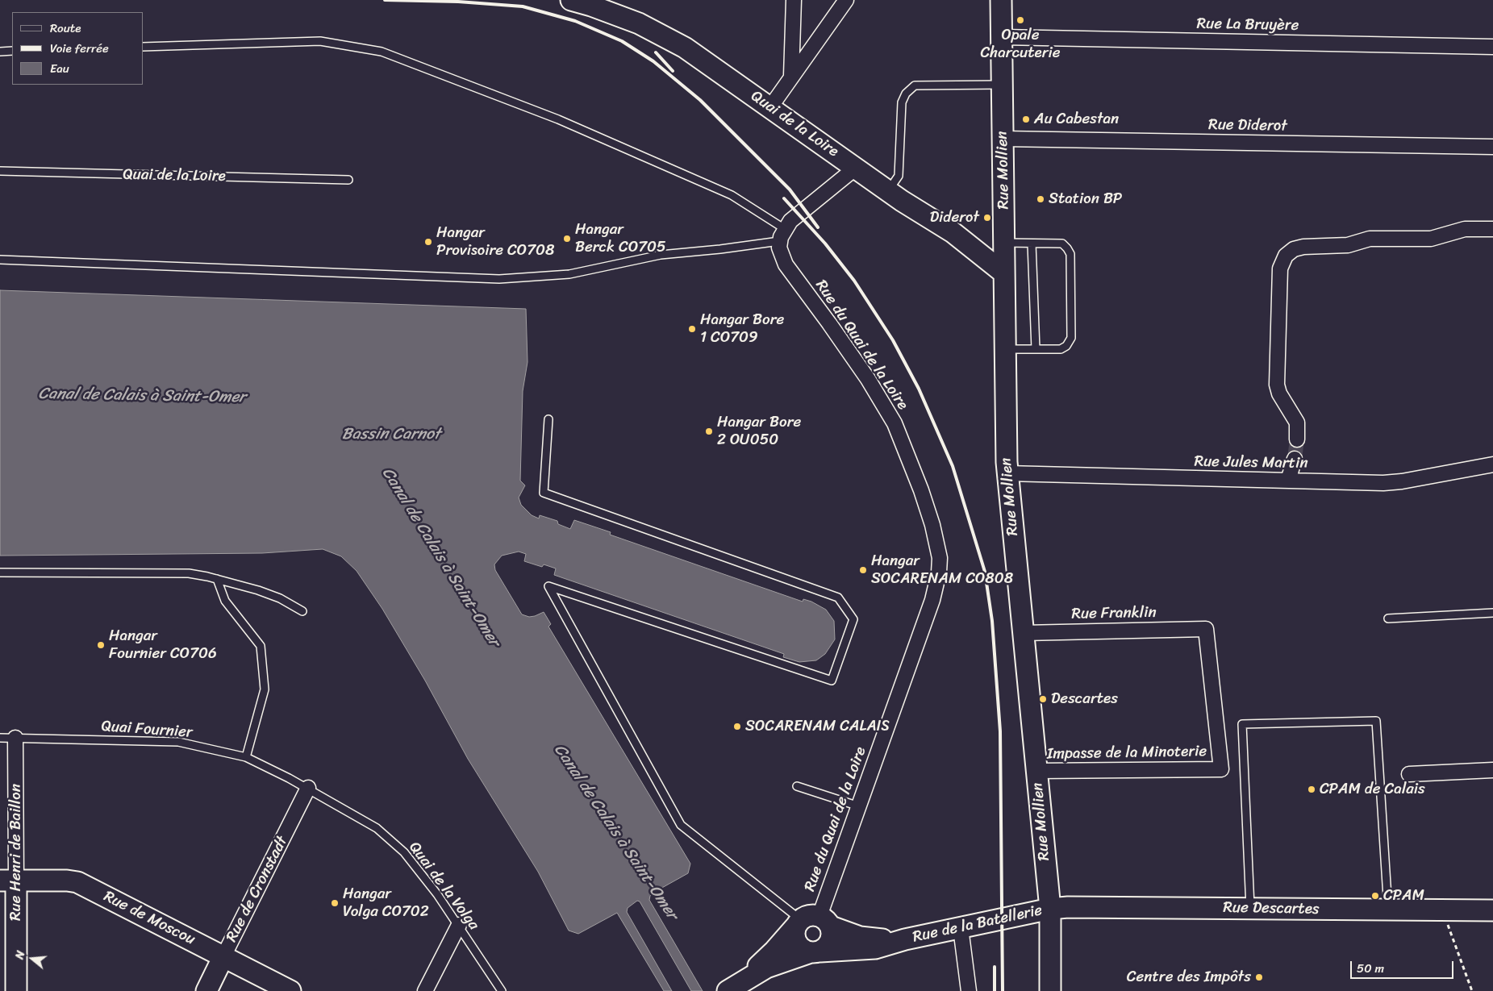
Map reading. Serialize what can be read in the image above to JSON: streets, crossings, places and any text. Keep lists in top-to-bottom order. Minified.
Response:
{"streets":{"street":["Rue La Bruyère","Quai de la Loire","Rue Diderot","Rue Mollien","Rue du Quai de la Loire","Rue Jules Martin","Rue Franklin","Impasse de la Minoterie","Rue Henri de Baillon","Rue de Cronstadt","Rue Descartes","Rue de Moscou","Rue de la Batellerie"],"lane":["Quai Fournier","Quai de la Volga"]},"crossings":[["Rue La Bruyère","Rue Mollien"],["Quai de la Loire","Rue Mollien"],["Rue Diderot","Rue Mollien"],["Rue Mollien","Rue Jules Martin"],["Rue Mollien","Rue Franklin"],["Rue Mollien","Impasse de la Minoterie"],["Rue Mollien","Rue Descartes"],["Rue Mollien","Rue de la Batellerie"],["Rue du Quai de la Loire","Rue de la Batellerie"],["Rue Franklin","Impasse de la Minoterie"],["Quai Fournier","Rue Henri de Baillon"],["Quai Fournier","Quai de la Volga"],["Quai Fournier","Rue de Cronstadt"],["Rue Henri de Baillon","Rue de Moscou"],["Quai de la Volga","Rue de Cronstadt"],["Rue de Cronstadt","Rue de Moscou"],["Rue Descartes","Rue de la Batellerie"]],"water":["Canal de Calais à Saint-Omer","Bassin Carnot"],"places":["Opale Charcuterie","Au Cabestan","Station BP","Diderot","Hangar Berck CO705","Hangar Provisoire CO708","Hangar Bore 1 CO709","Hangar Bore 2 OU050","Hangar SOCARENAM CO808","Hangar Fournier CO706","Descartes","SOCARENAM CALAIS","CPAM de Calais","CPAM","Hangar Volga CO702","Centre des Impôts"],"legend":["Route","Voie ferrée","Eau"],"scale_bar":"50 m","north":"left"}
